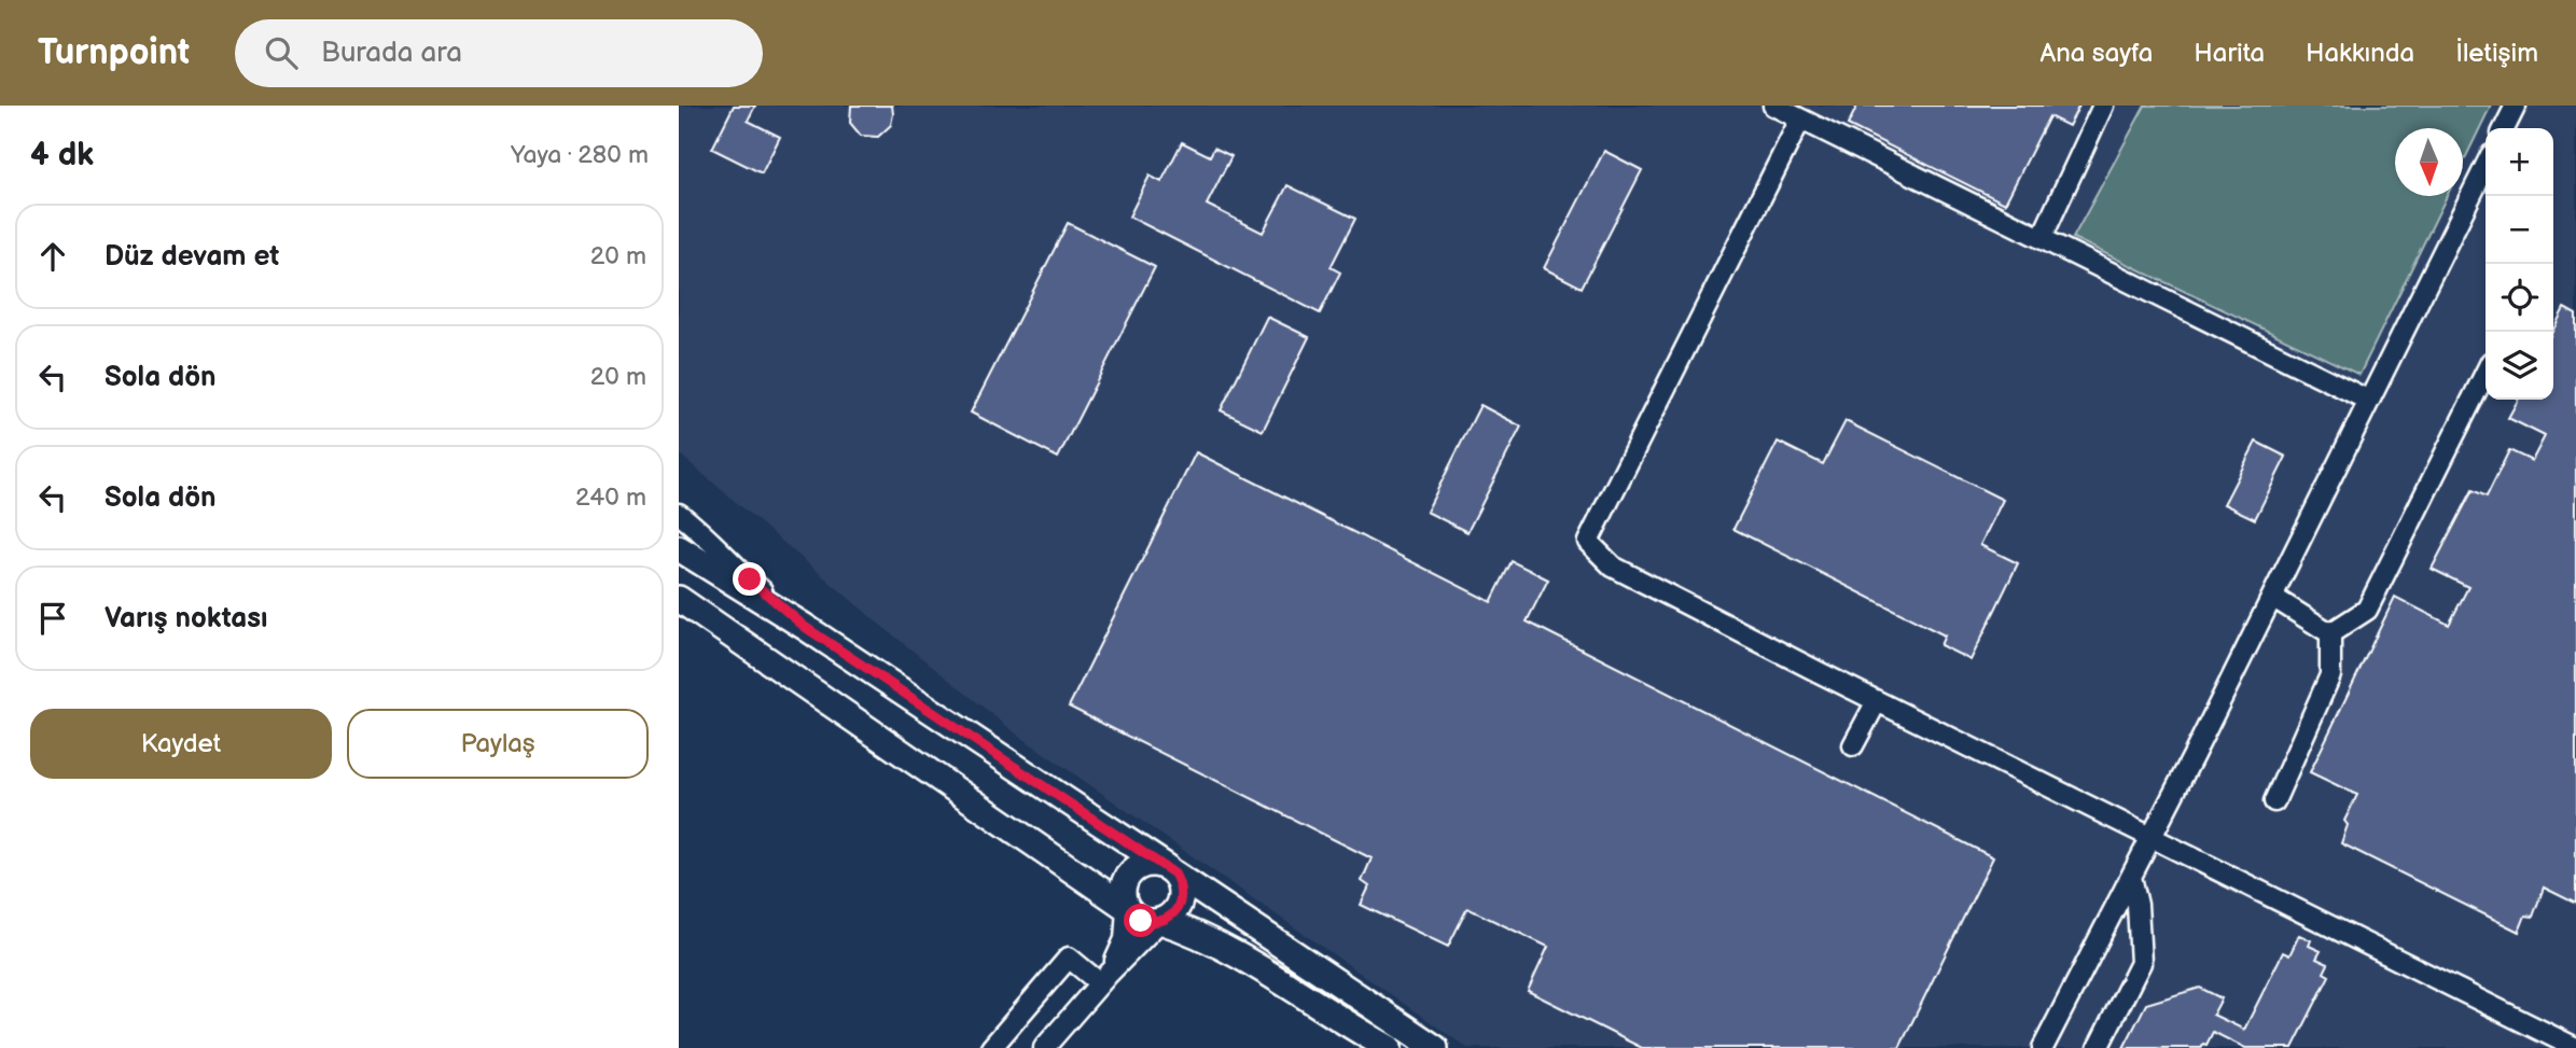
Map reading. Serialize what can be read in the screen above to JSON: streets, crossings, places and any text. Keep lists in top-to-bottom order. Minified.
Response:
{"north":"bottom","page":{"header":"Turnpoint","search":"Burada ara","nav":["Ana sayfa","Harita","Hakkında","İletişim"],"heading":["4 dk","Yaya · 280 m"],"map_buttons":["+","−"],"list":[["Düz devam et","20 m"],["Sola dön","20 m"],["Sola dön","240 m"],"Varış noktası"],"buttons":["Kaydet","Paylaş"]}}
